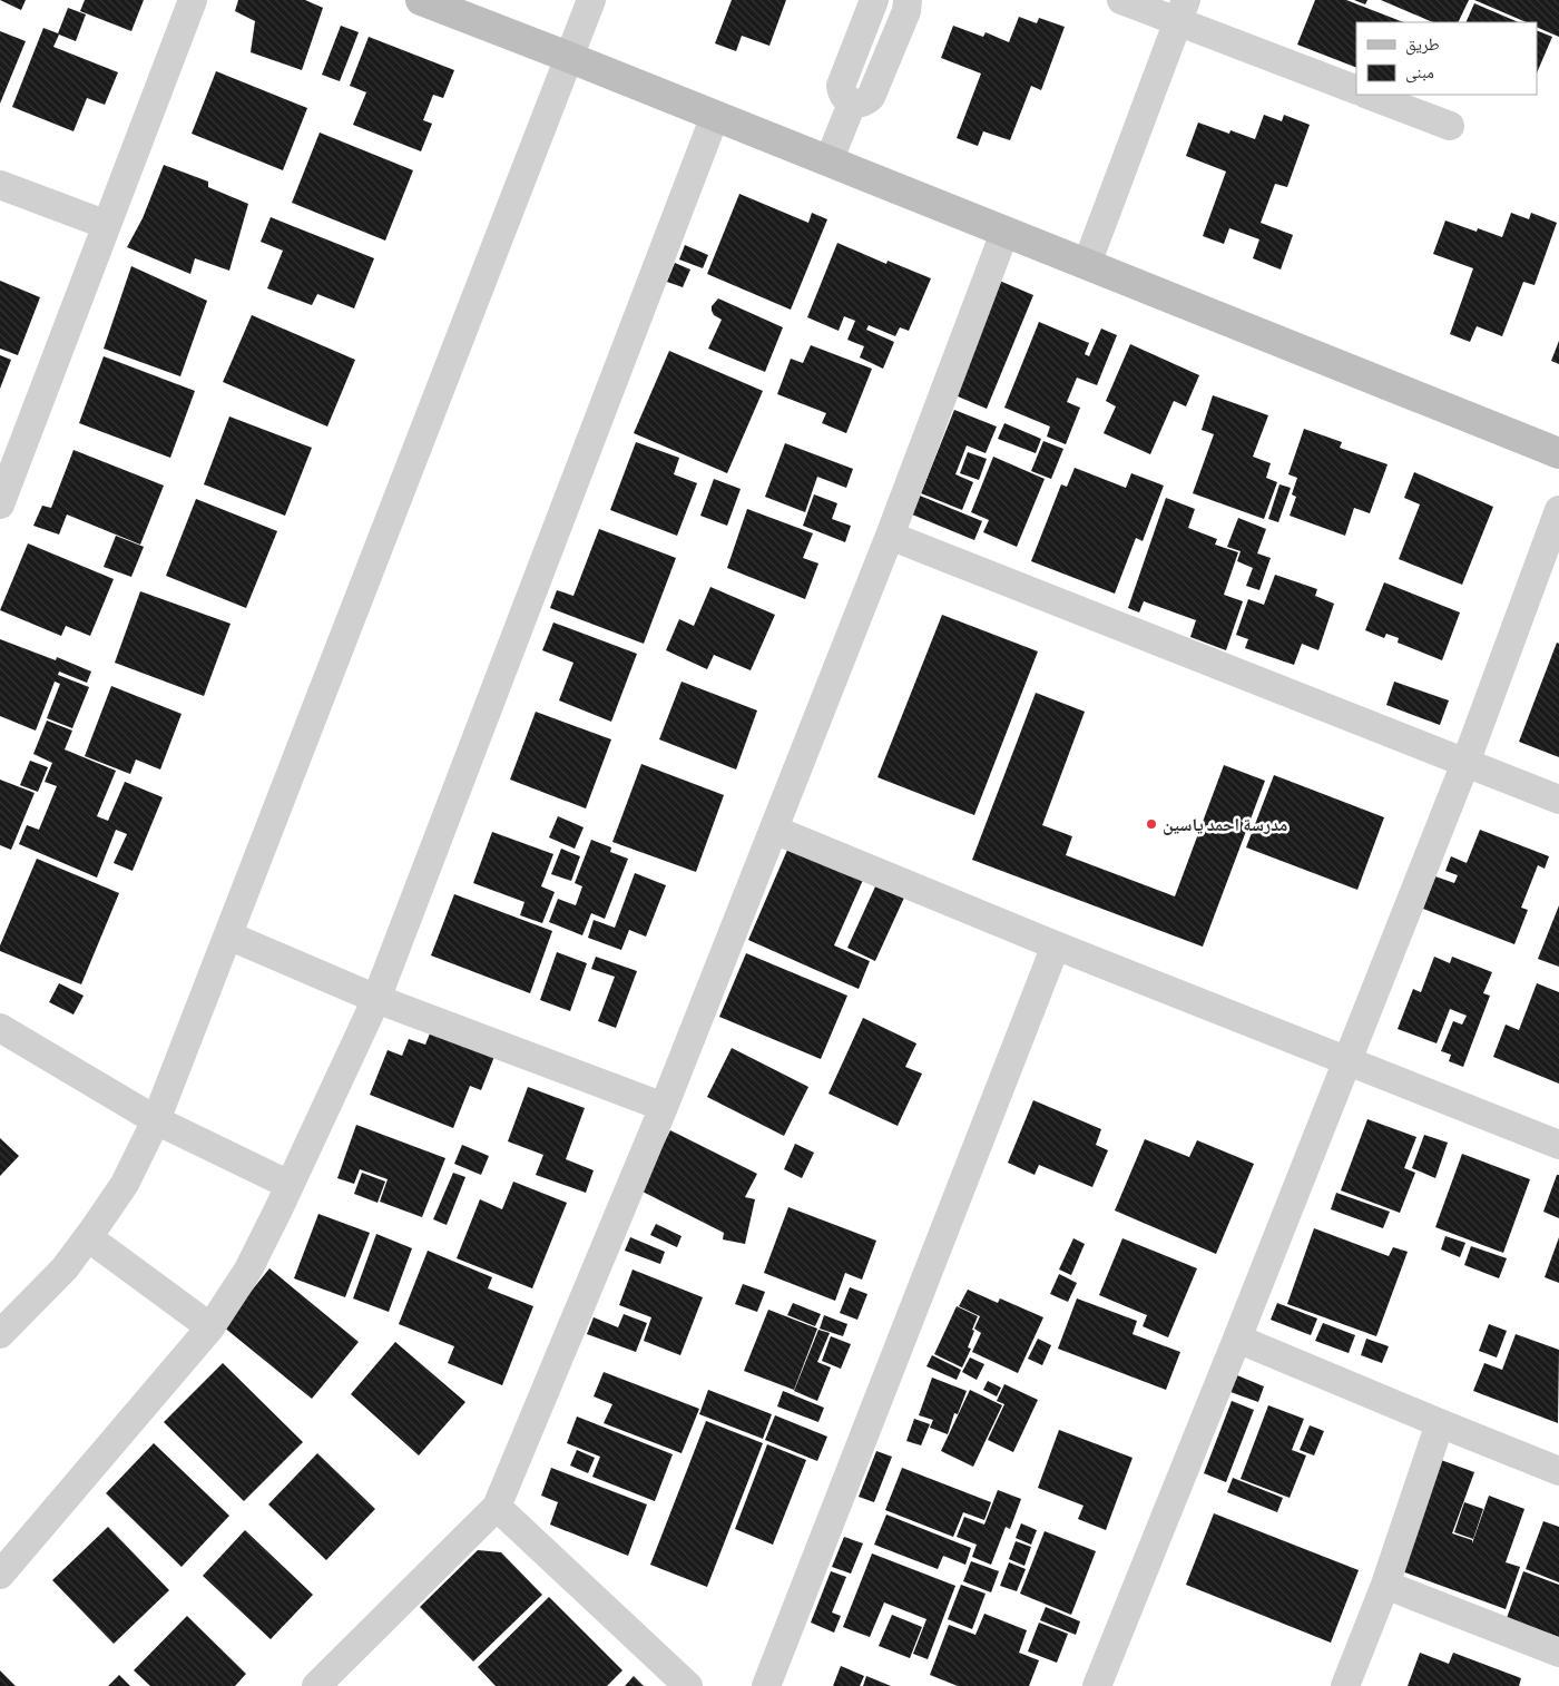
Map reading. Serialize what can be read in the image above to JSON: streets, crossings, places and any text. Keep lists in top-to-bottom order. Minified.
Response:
{"places":["مدرسة احمد ياسين"],"legend":["طريق","مبنى"]}
